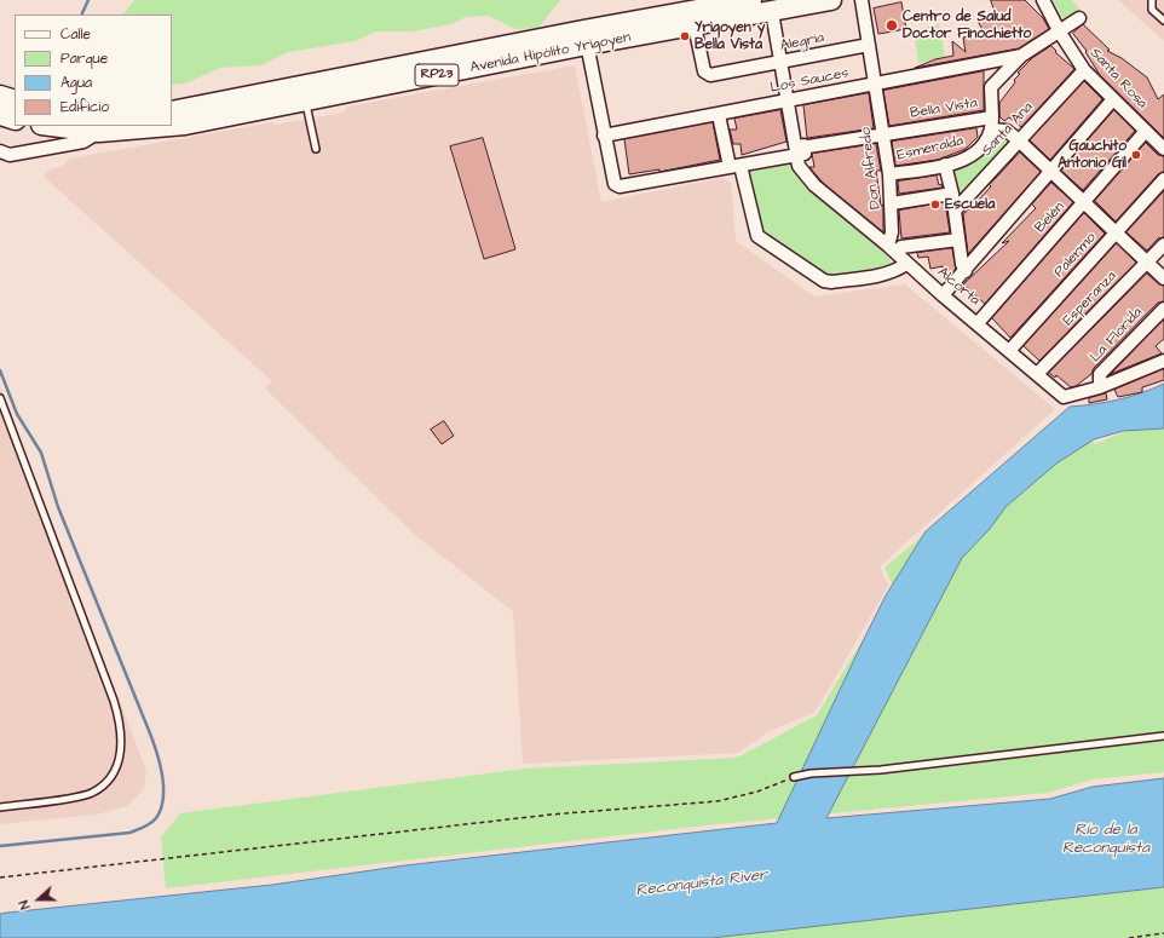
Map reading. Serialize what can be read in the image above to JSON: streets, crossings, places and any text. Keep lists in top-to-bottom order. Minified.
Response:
{"streets":{"main road":["Avenida Hipólito Yrigoyen","RP23"],"street":["Alegria","Santa Rosa","Los Sauces","Bella Vista","Santa Ana","Esmeralda","Don Alfredo","Belén","Palermo","Alcorta","Esperanza","La Florida"]},"crossings":[["Alegria","Avenida Hipólito Yrigoyen"],["Alegria","Don Alfredo"],["Alegria","Alcorta"],["Avenida Hipólito Yrigoyen","Bella Vista"],["Avenida Hipólito Yrigoyen","Alcorta"],["Santa Rosa","Los Sauces"],["Santa Rosa","Santa Ana"],["Santa Rosa","Belén"],["Los Sauces","Bella Vista"],["Los Sauces","Don Alfredo"],["Los Sauces","Alcorta"],["Bella Vista","Santa Ana"],["Bella Vista","Esmeralda"],["Bella Vista","Don Alfredo"],["Bella Vista","Belén"],["Bella Vista","Palermo"],["Bella Vista","Alcorta"],["Bella Vista","Esperanza"],["Esmeralda","Don Alfredo"],["Don Alfredo","Alcorta"],["Belén","Alcorta"],["Palermo","Alcorta"],["Alcorta","Esperanza"],["Alcorta","La Florida"]],"water":["Río de la Reconquista","Reconquista River"],"places":["Centro de Salud Doctor Finochietto","Yrigoyen y Bella Vista","Gauchito Antonio Gil","Escuela"],"legend":["Calle","Parque","Agua","Edificio"],"north":"left"}
